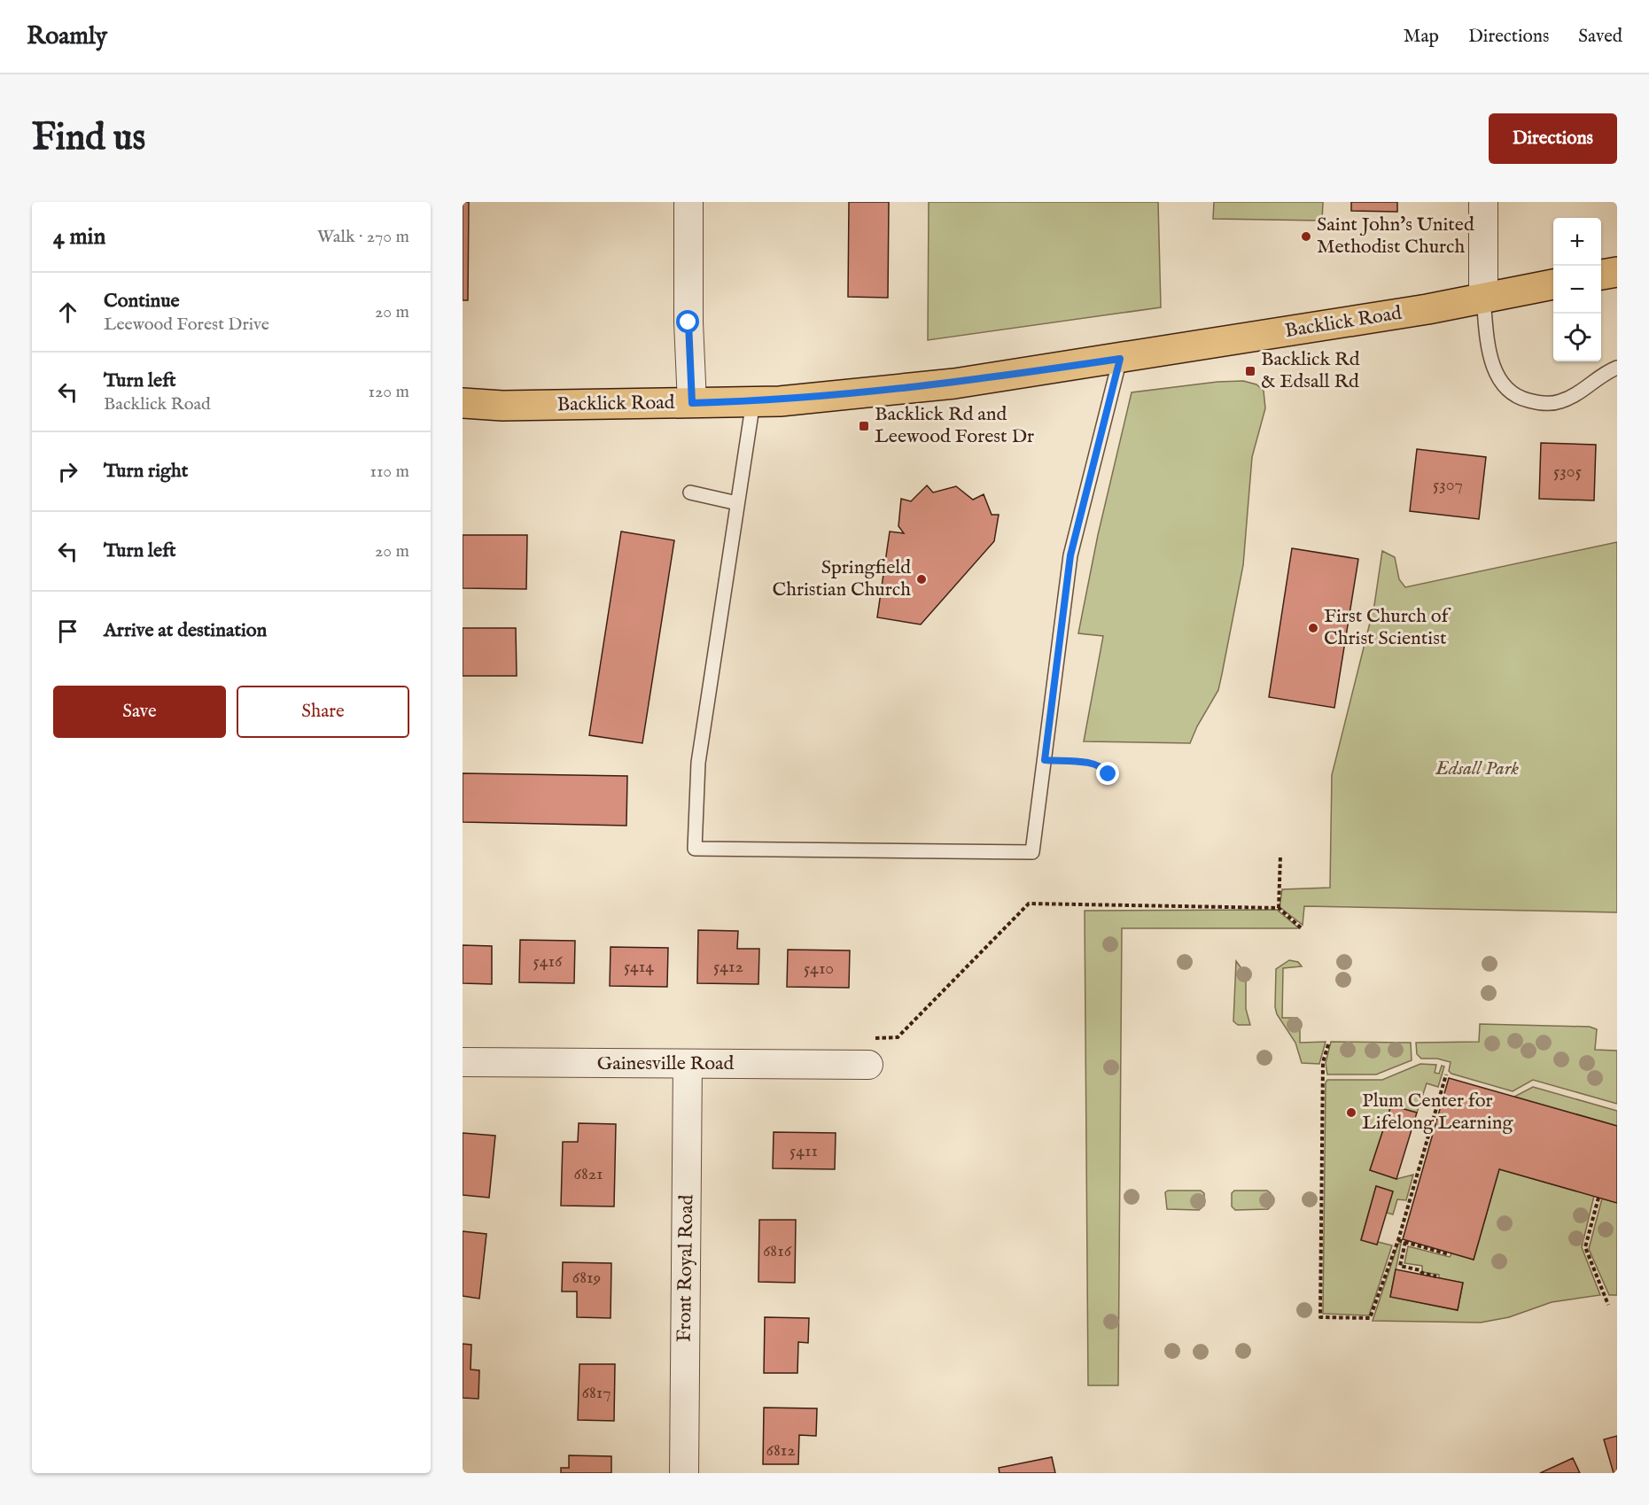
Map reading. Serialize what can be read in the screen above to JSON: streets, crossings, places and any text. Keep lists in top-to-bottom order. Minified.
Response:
{"streets":{"main road":["Backlick Road"],"street":["Gainesville Road","Front Royal Road"]},"crossings":[["Gainesville Road","Front Royal Road"]],"parks":["Edsall Park"],"places":{"other":["Saint John's United Methodist Church","Springfield Christian Church","First Church of Christ Scientist","Plum Center for Lifelong Learning"],"transit":["Backlick Rd & Edsall Rd","Backlick Rd and Leewood Forest Dr"]},"house_numbers":["5305","5307","5416","5414","5412","5410","5411","6821","6816","6819","6817","6812"],"page":{"header":"Roamly","nav":["Map","Directions","Saved"],"buttons":["Directions",["Save","Share"]],"title":"Find us","heading":["4 min","Walk · 270 m"],"map_buttons":["+","−"],"list":[["Continue","Leewood Forest Drive","20 m"],["Turn left","Backlick Road","120 m"],["Turn right","110 m"],["Turn left","20 m"],"Arrive at destination"]}}
